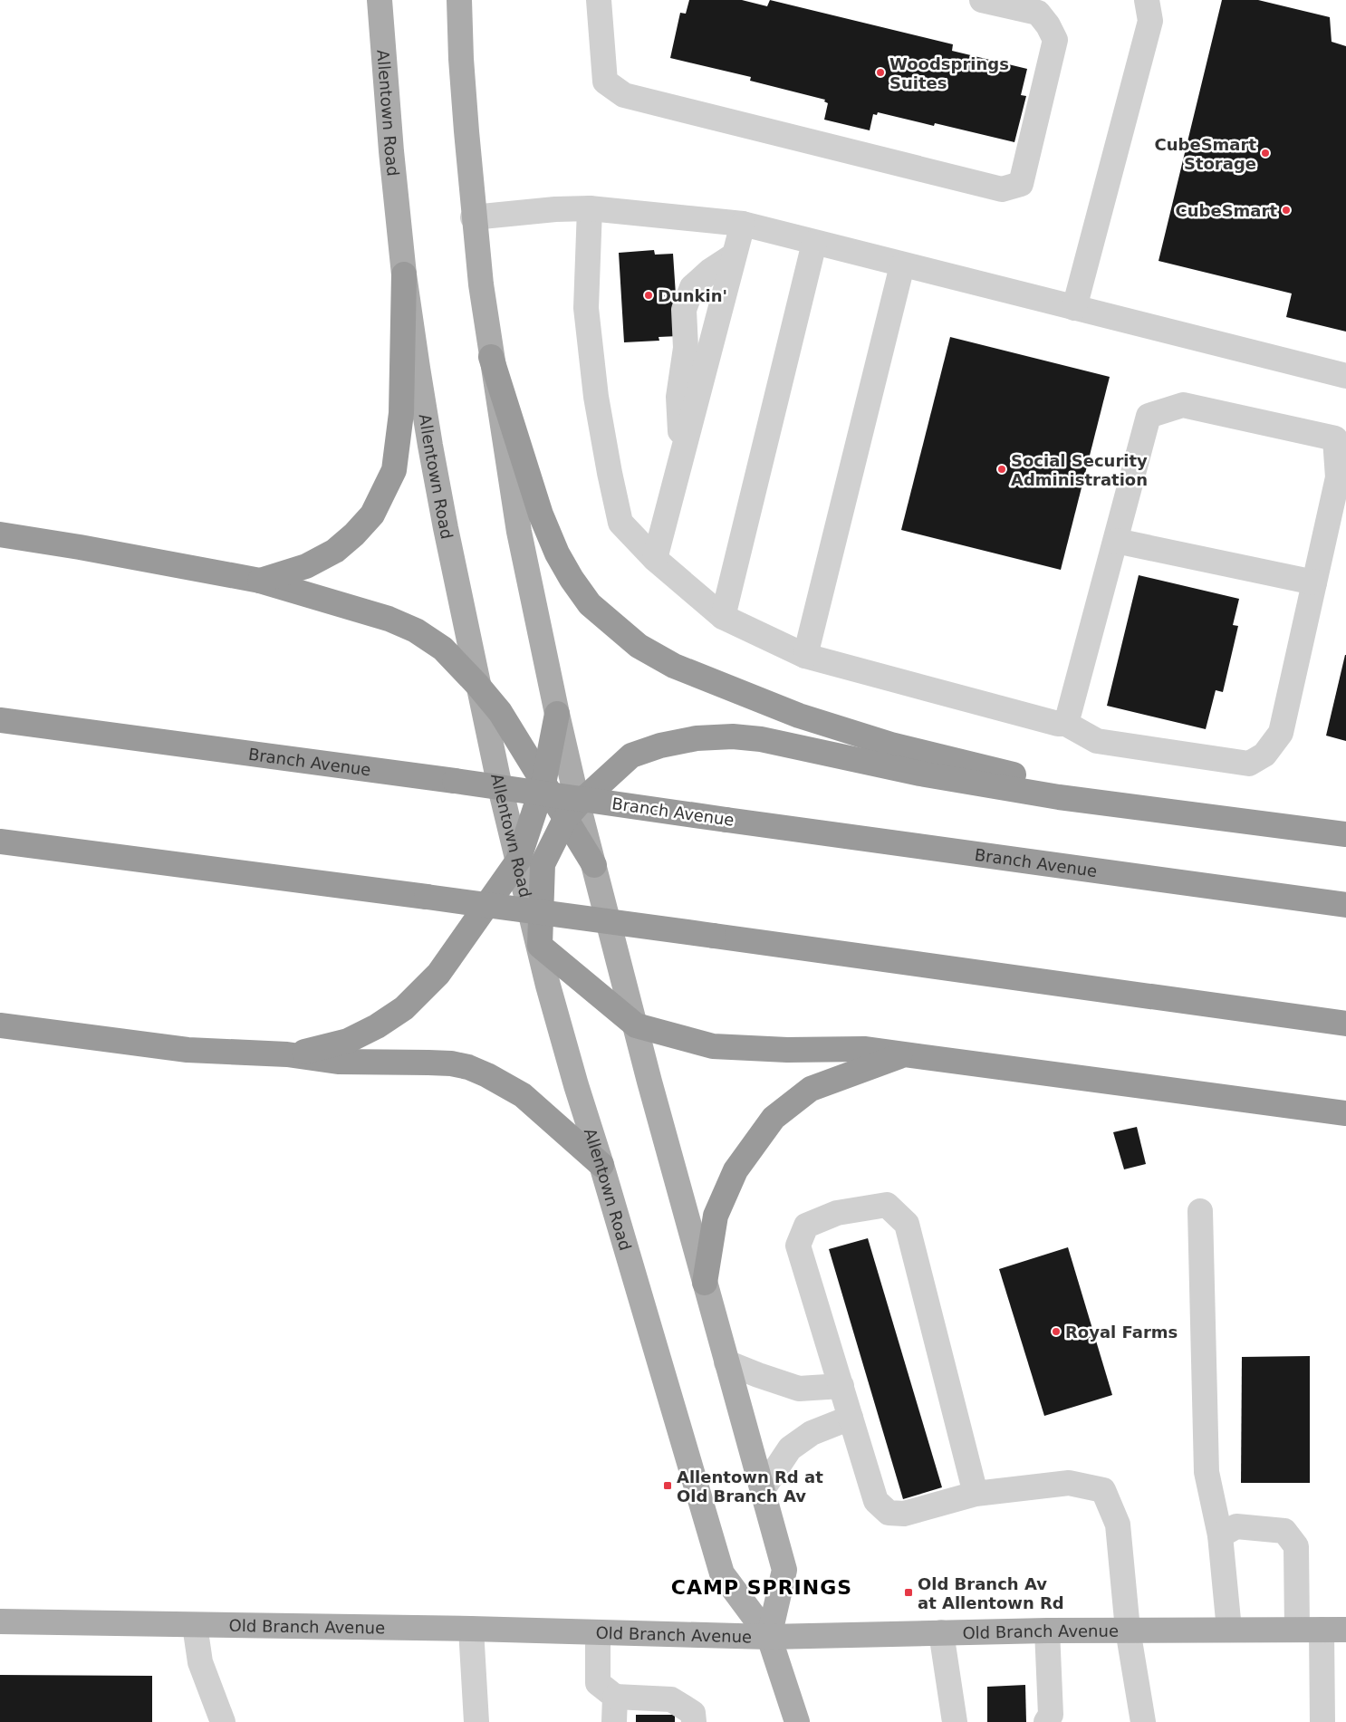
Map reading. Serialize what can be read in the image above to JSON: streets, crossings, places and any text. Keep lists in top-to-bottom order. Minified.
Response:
{"streets":{"highway":["Branch Avenue"],"main road":["Allentown Road","Old Branch Avenue"]},"crossings":[["Allentown Road","Old Branch Avenue"]],"districts":["CAMP SPRINGS"],"places":{"other":["Woodsprings Suites","CubeSmart Storage","CubeSmart","Dunkin'","Social Security Administration","Royal Farms"],"transit":["Allentown Rd at Old Branch Av","Old Branch Av at Allentown Rd"]}}
